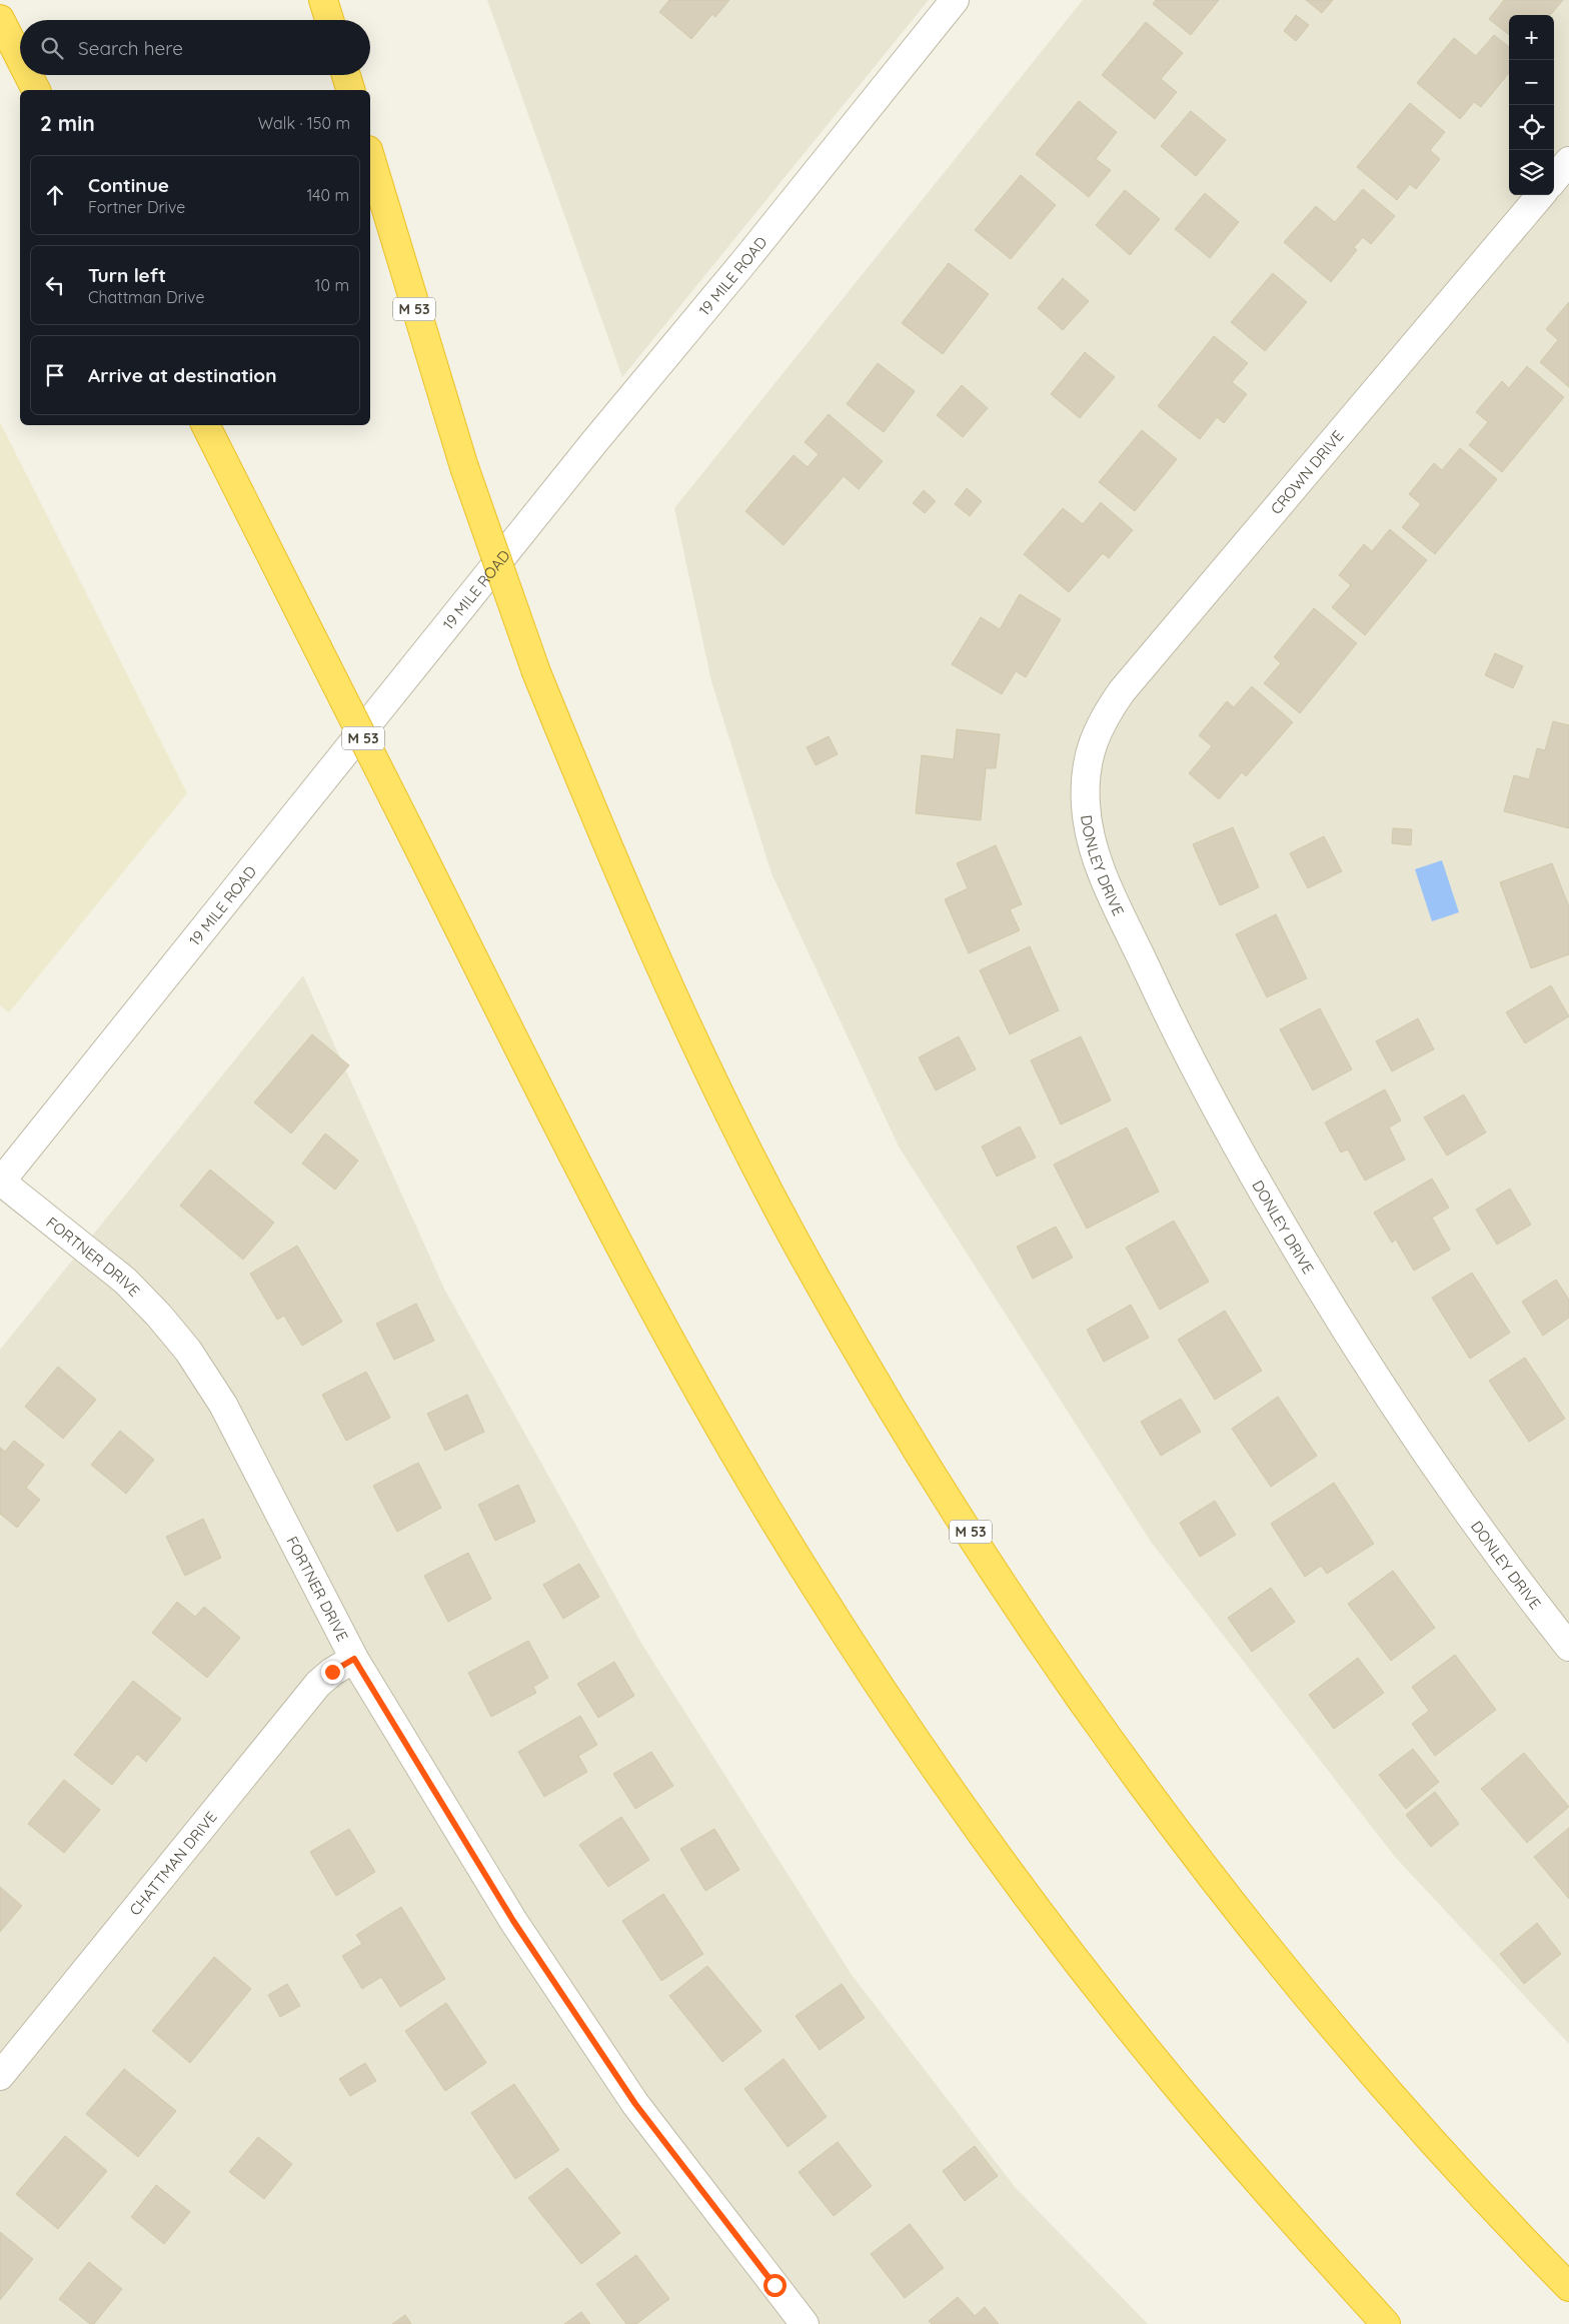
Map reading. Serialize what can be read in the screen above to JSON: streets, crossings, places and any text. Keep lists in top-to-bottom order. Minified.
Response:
{"streets":{"highway":["M 53"],"street":["19 MILE ROAD","CROWN DRIVE","DONLEY DRIVE","FORTNER DRIVE","CHATTMAN DRIVE"]},"crossings":[["19 MILE ROAD","FORTNER DRIVE"],["CROWN DRIVE","DONLEY DRIVE"],["FORTNER DRIVE","CHATTMAN DRIVE"]],"page":{"map_buttons":["+","−"],"search":"Search here","heading":["2 min","Walk · 150 m"],"list":[["Continue","Fortner Drive","140 m"],["Turn left","Chattman Drive","10 m"],"Arrive at destination"]}}
